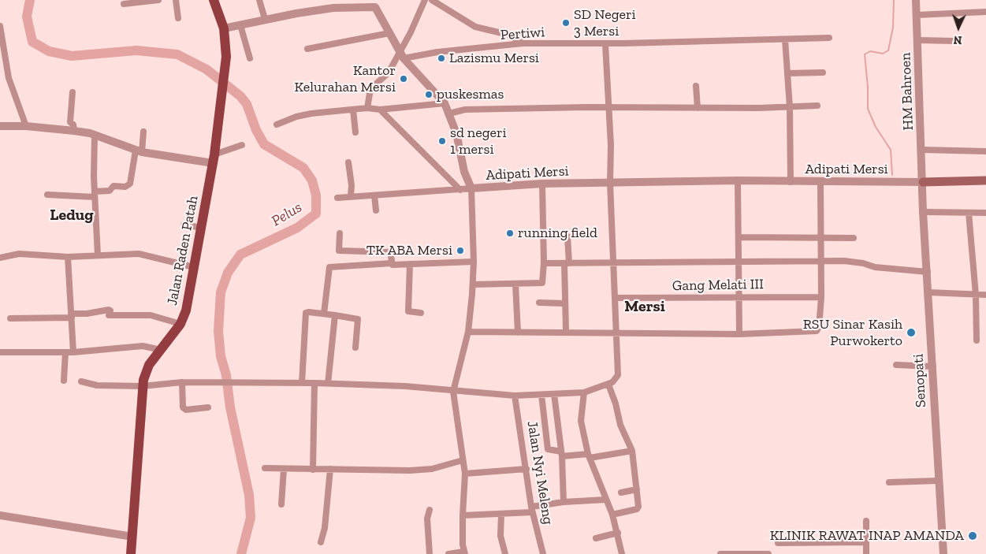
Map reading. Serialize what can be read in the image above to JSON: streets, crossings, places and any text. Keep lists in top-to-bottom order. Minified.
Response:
{"streets":{"main road":["Jalan Raden Patah"],"street":["Pertiwi","HM Bahroen","Adipati Mersi","Gang Melati III","Senopati","Jalan Nyi Meleng"]},"crossings":[["Pertiwi","Adipati Mersi"],["HM Bahroen","Adipati Mersi"],["HM Bahroen","Senopati"],["Adipati Mersi","Jalan Raden Patah"],["Adipati Mersi","Senopati"]],"districts":["Ledug","Mersi"],"water":["Pelus"],"places":["SD Negeri 3 Mersi","Lazismu Mersi","Kantor Kelurahan Mersi","puskesmas","sd negeri 1 mersi","running field","TK ABA Mersi","RSU Sinar Kasih Purwokerto","KLINIK RAWAT INAP AMANDA"],"north":"bottom"}
